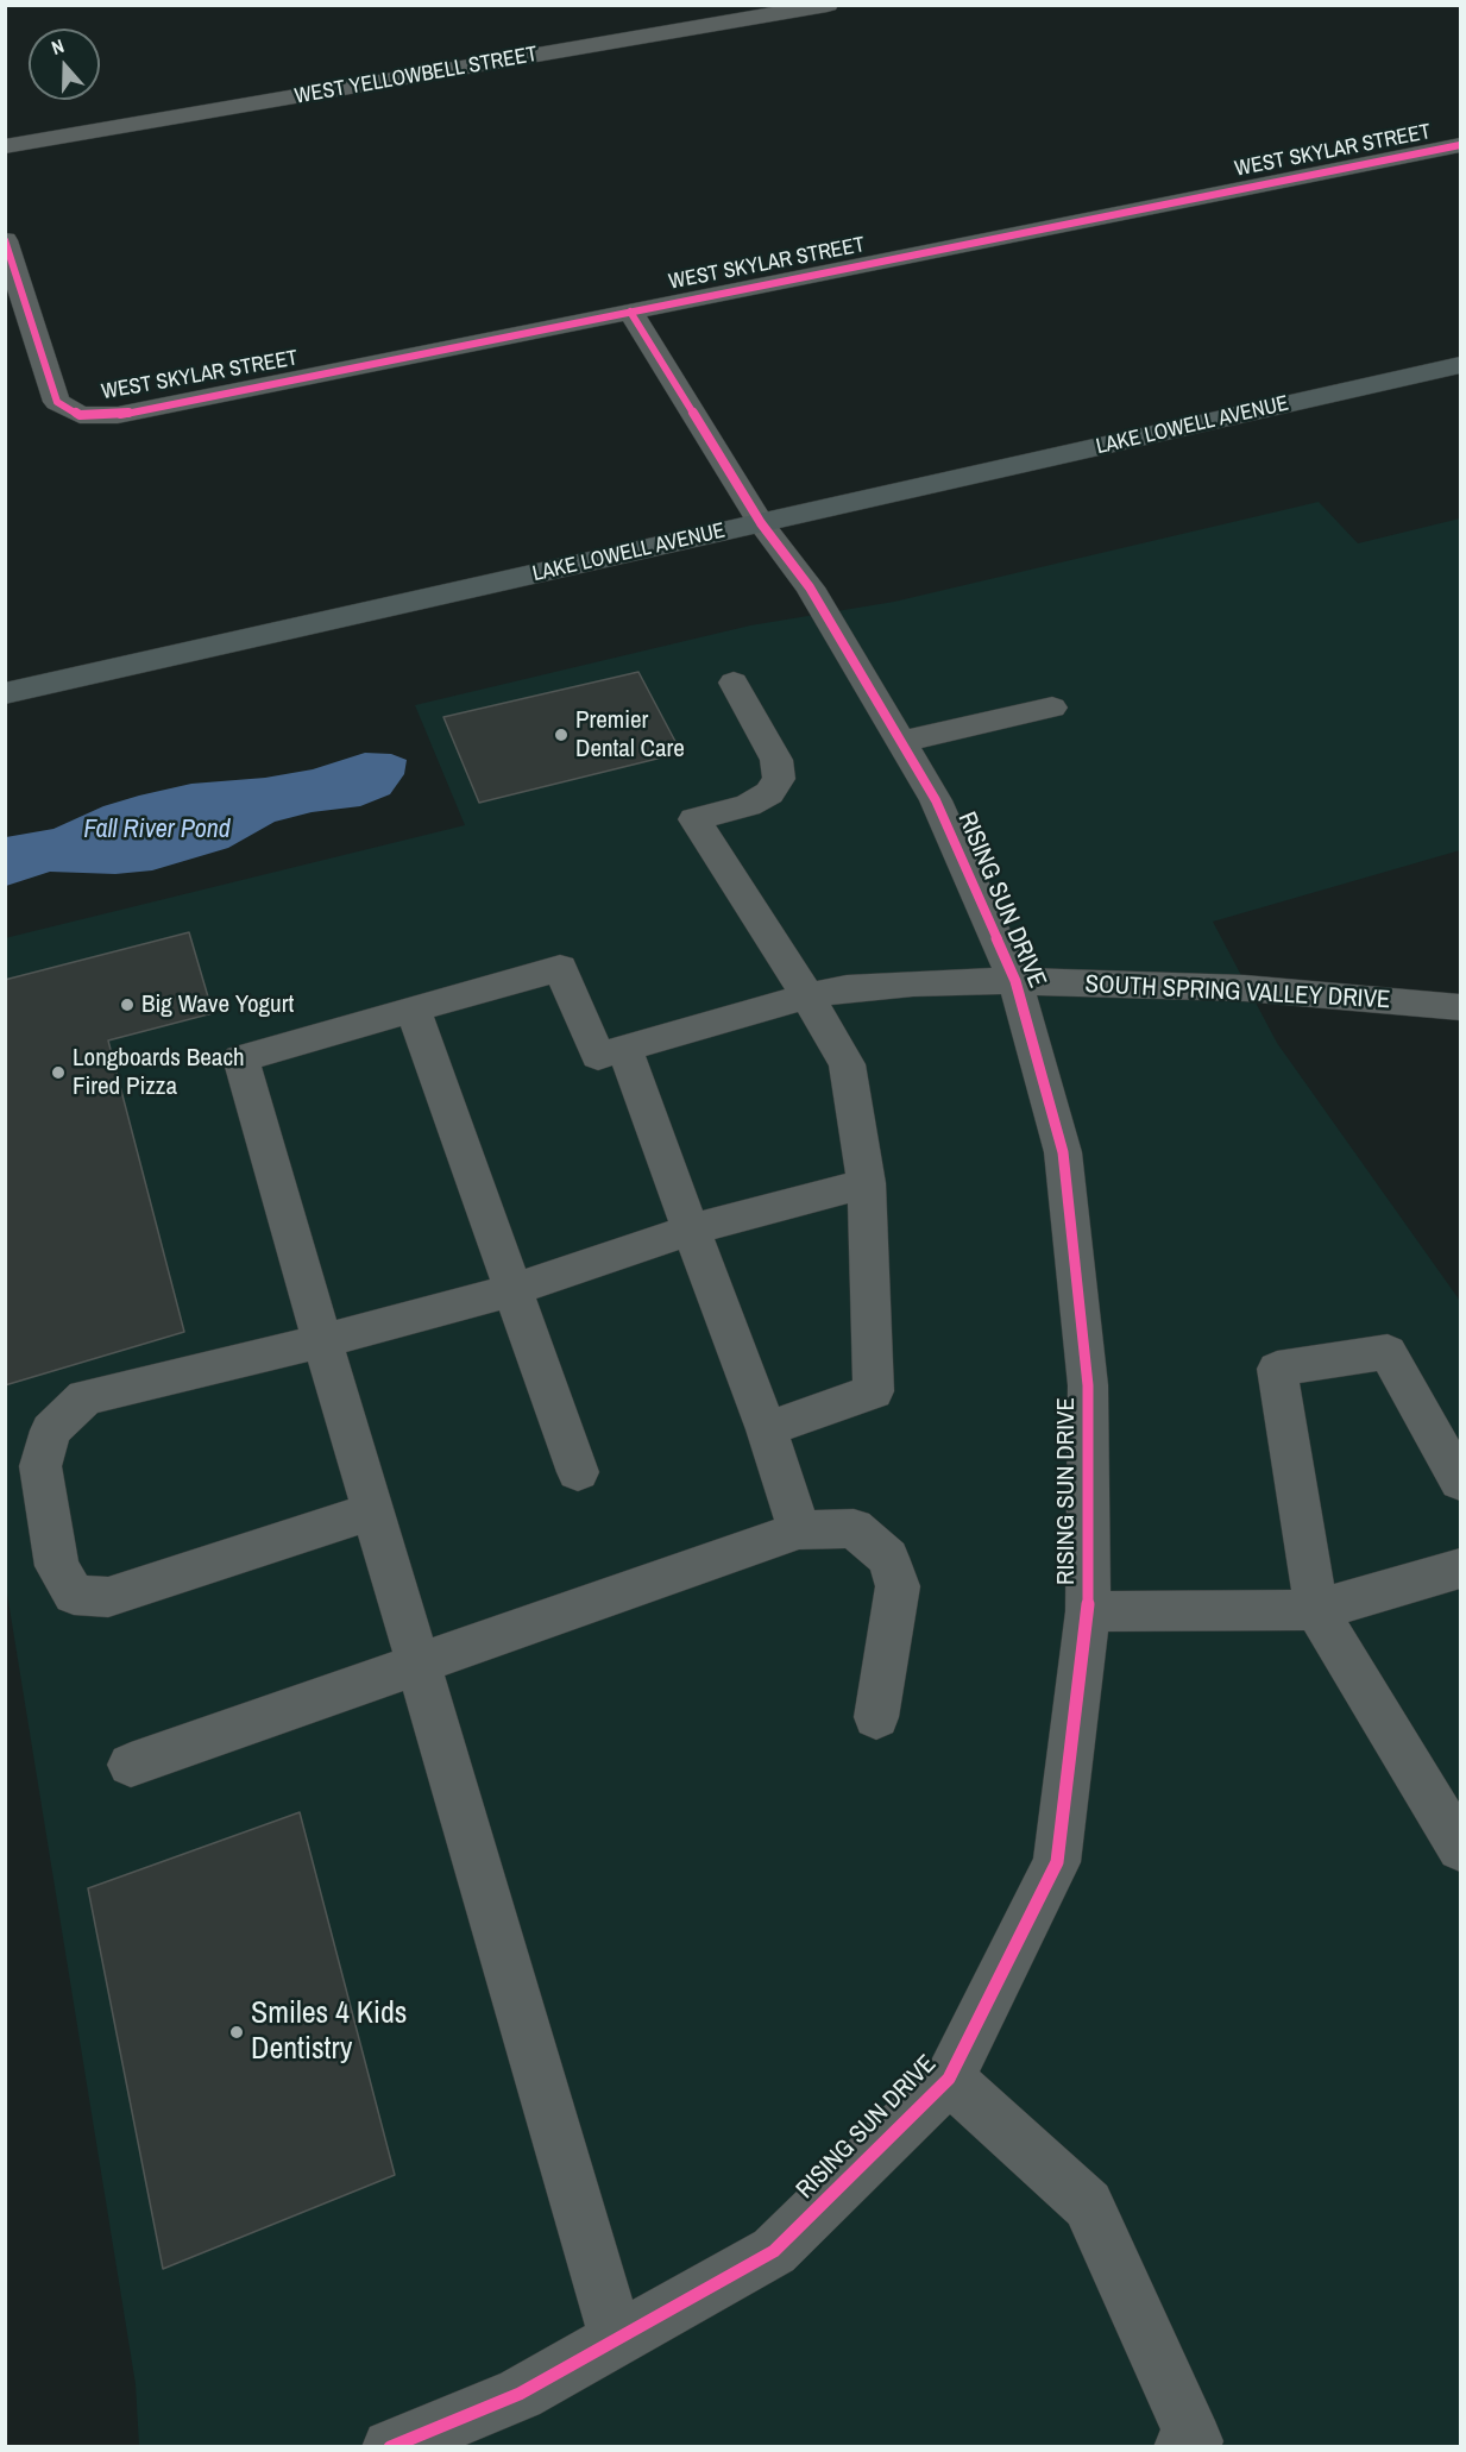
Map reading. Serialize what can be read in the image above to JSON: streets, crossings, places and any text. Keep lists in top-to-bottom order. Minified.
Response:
{"streets":{"main road":["LAKE LOWELL AVENUE"],"street":["WEST YELLOWBELL STREET","WEST SKYLAR STREET","RISING SUN DRIVE","SOUTH SPRING VALLEY DRIVE"]},"crossings":[["WEST SKYLAR STREET","RISING SUN DRIVE"],["LAKE LOWELL AVENUE","RISING SUN DRIVE"],["RISING SUN DRIVE","SOUTH SPRING VALLEY DRIVE"]],"water":["Fall River Pond"],"places":["Premier Dental Care","Big Wave Yogurt","Longboards Beach Fired Pizza","Smiles 4 Kids Dentistry"],"north":"top"}
